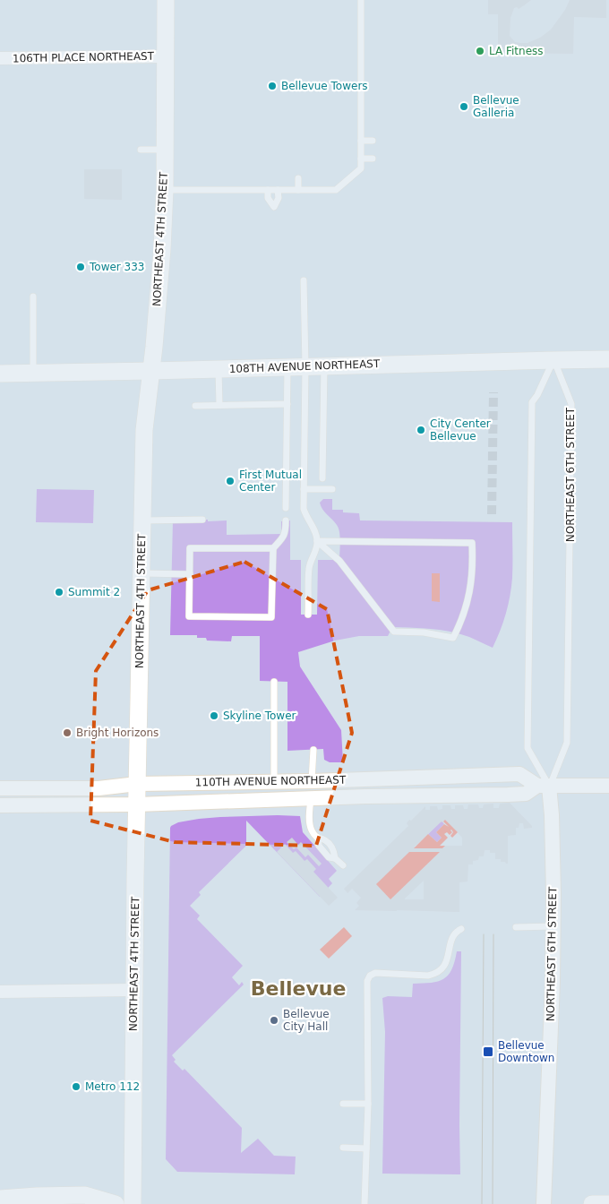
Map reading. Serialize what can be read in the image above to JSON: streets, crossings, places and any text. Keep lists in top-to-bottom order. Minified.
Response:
{"streets":{"main road":["NORTHEAST 4TH STREET","108TH AVENUE NORTHEAST"],"street":["106TH PLACE NORTHEAST","NORTHEAST 6TH STREET","110TH AVENUE NORTHEAST"]},"crossings":[["106TH PLACE NORTHEAST","NORTHEAST 4TH STREET"],["NORTHEAST 4TH STREET","108TH AVENUE NORTHEAST"],["NORTHEAST 4TH STREET","110TH AVENUE NORTHEAST"],["108TH AVENUE NORTHEAST","NORTHEAST 6TH STREET"],["NORTHEAST 6TH STREET","110TH AVENUE NORTHEAST"]],"districts":["Bellevue"],"places":{"other":["LA Fitness","Bellevue Towers","Bellevue Galleria","Tower 333","City Center Bellevue","First Mutual Center","Summit 2","Skyline Tower","Bright Horizons","Bellevue City Hall","Metro 112"],"transit":["Bellevue Downtown"]}}
